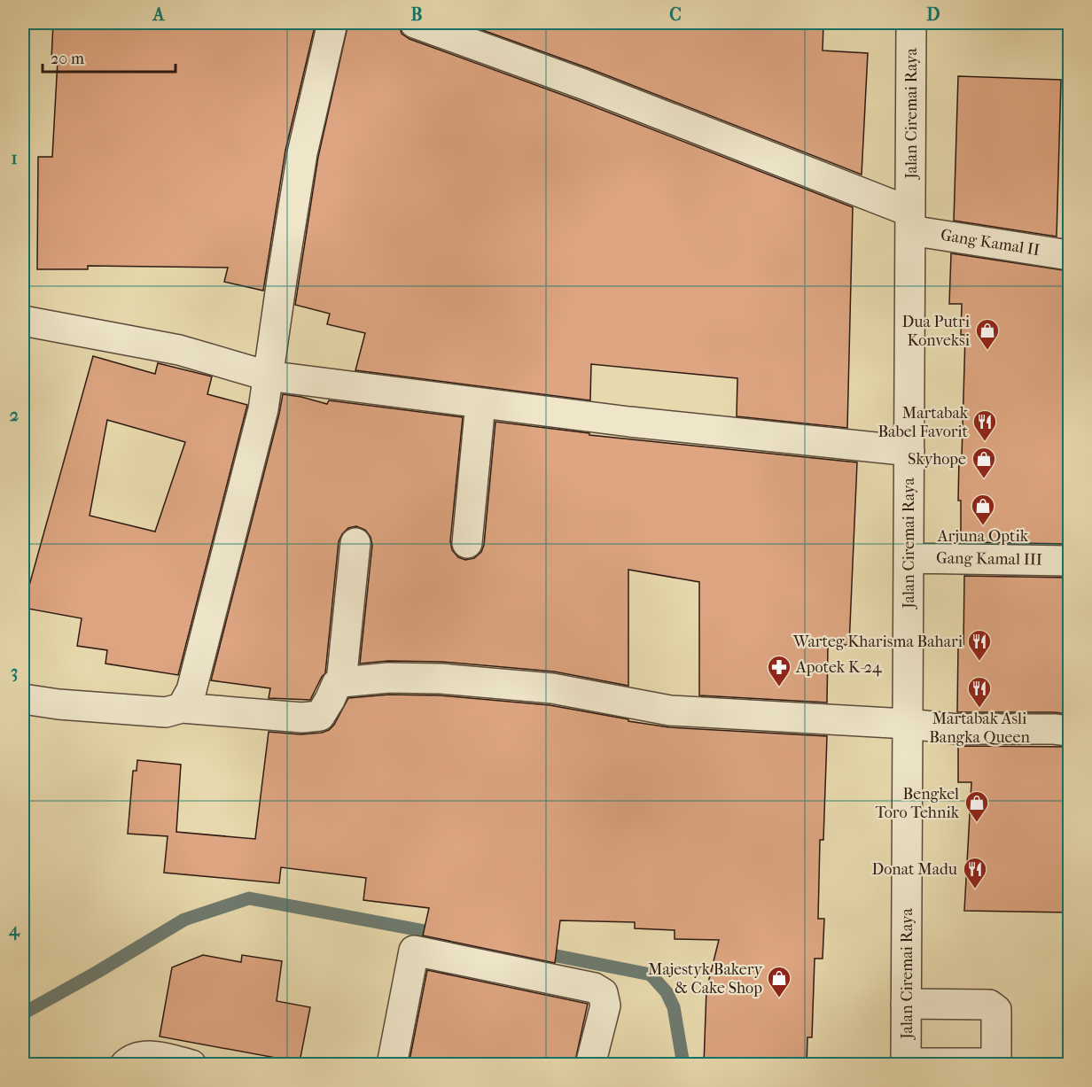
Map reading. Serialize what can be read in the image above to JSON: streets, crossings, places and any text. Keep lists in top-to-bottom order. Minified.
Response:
{"streets":{"street":["Jalan Ciremai Raya","Gang Kamal II","Gang Kamal III"]},"crossings":[["Jalan Ciremai Raya","Gang Kamal II"],["Jalan Ciremai Raya","Gang Kamal III"]],"places":{"shop":["Dua Putri Konveksi","Skyhope","Arjuna Optik","Bengkel Toro Tehnik","Majestyk Bakery & Cake Shop"],"restaurant":["Martabak Babel Favorit","Warteg Kharisma Bahari","Martabak Asli Bangka Queen","Donat Madu"],"pharmacy":["Apotek K-24"]},"scale_bar":"20 m","grid":{"columns":["A","B","C","D"],"rows":["1","2","3","4"]}}
